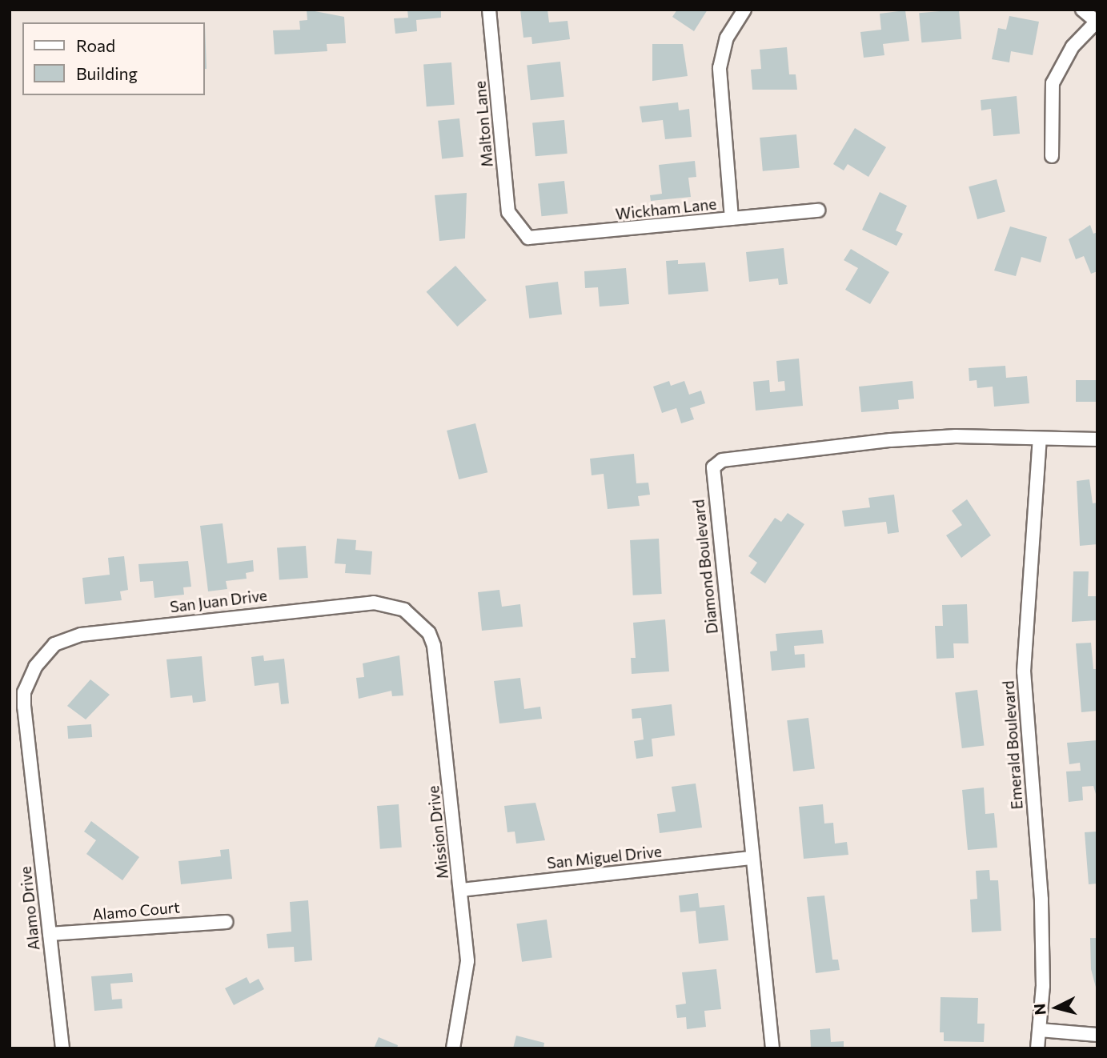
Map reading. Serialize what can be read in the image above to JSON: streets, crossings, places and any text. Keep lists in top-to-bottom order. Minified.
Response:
{"streets":{"street":["Malton Lane","Wickham Lane","Diamond Boulevard","San Juan Drive","Emerald Boulevard","Mission Drive","San Miguel Drive","Alamo Drive","Alamo Court"]},"crossings":[["Malton Lane","Wickham Lane"],["Diamond Boulevard","Emerald Boulevard"],["Diamond Boulevard","San Miguel Drive"],["San Juan Drive","Mission Drive"],["San Juan Drive","Alamo Drive"],["Mission Drive","San Miguel Drive"],["Alamo Drive","Alamo Court"]],"legend":["Road","Building"],"north":"left"}
